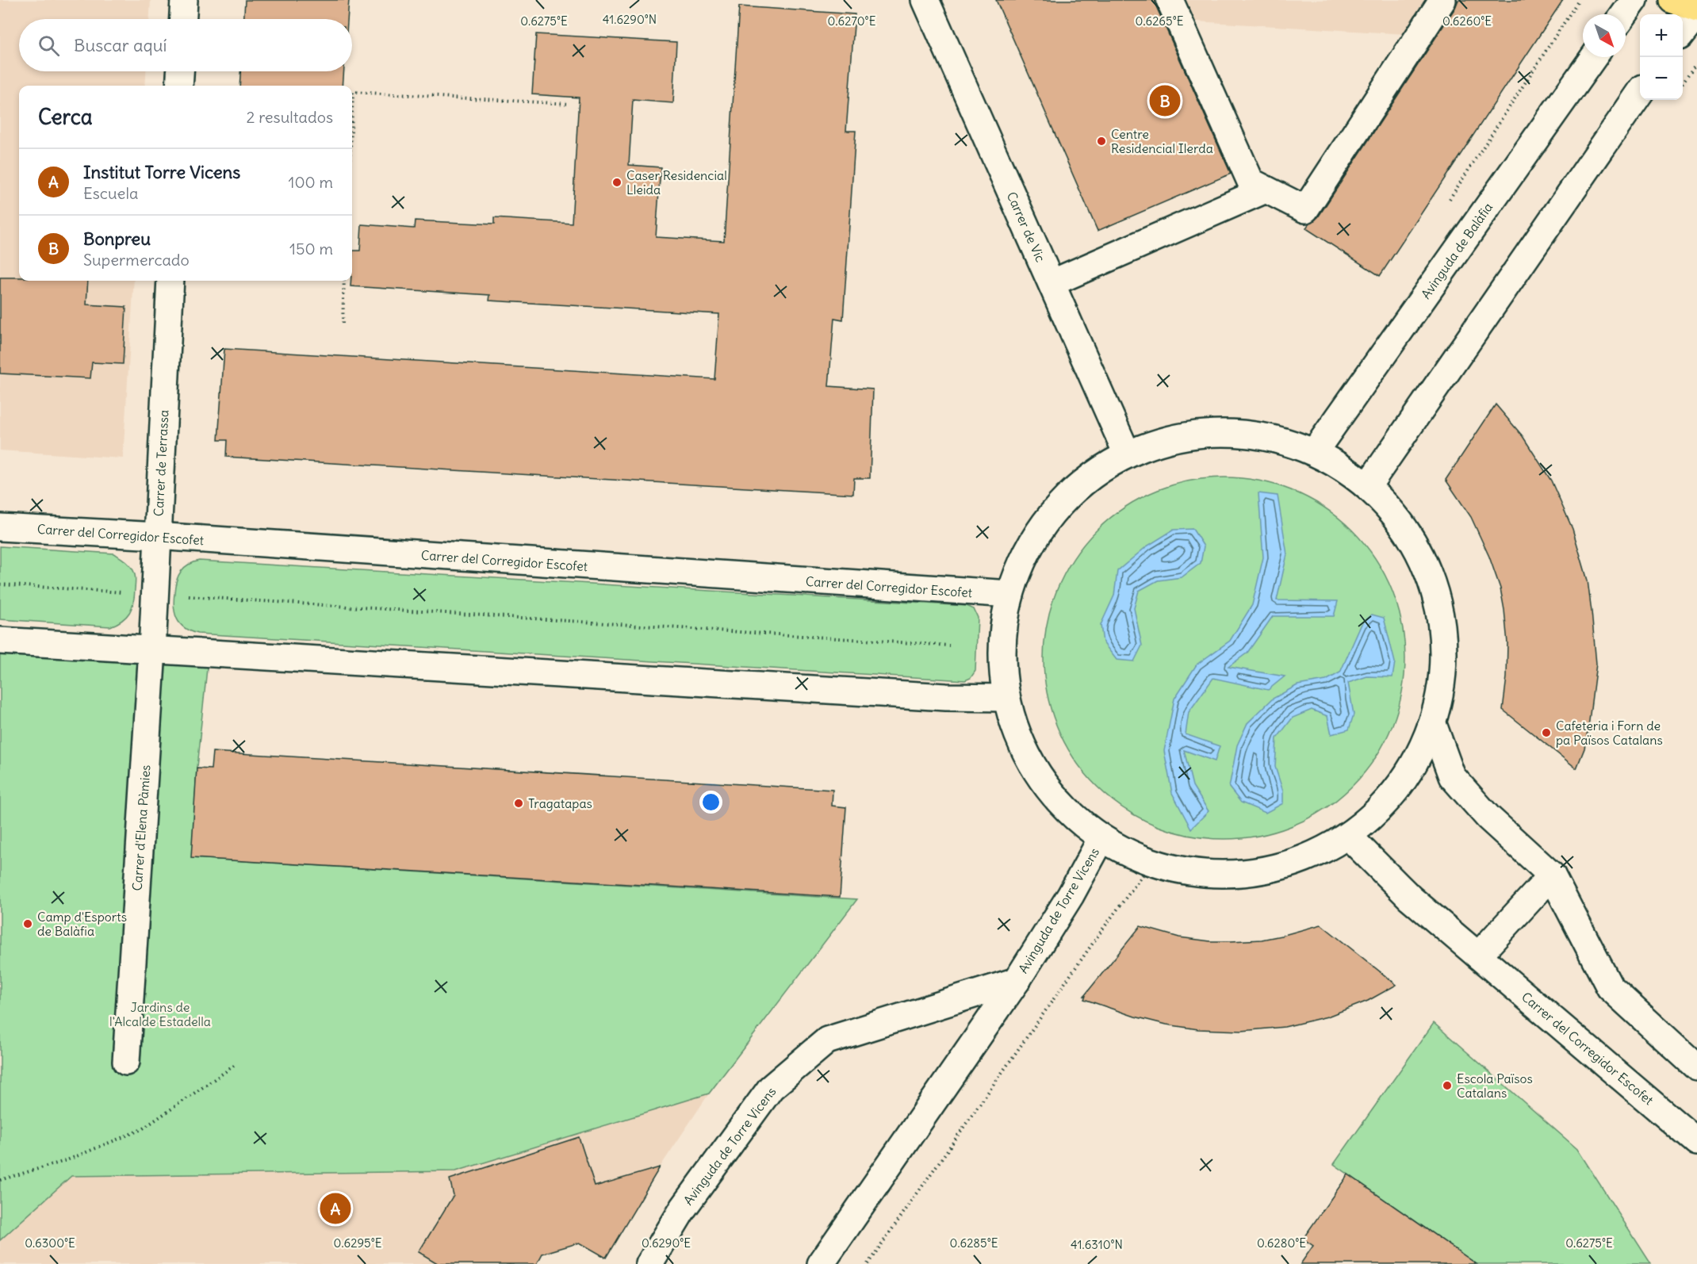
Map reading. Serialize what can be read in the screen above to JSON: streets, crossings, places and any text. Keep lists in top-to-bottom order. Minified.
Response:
{"streets":{"street":["Carrer de Vic","Avinguda de Balàfia","Carrer de Terrassa","Carrer del Corregidor Escofet","Carrer d'Elena Pàmies","Avinguda de Torre Vicens"]},"crossings":[["Carrer de Terrassa","Carrer del Corregidor Escofet"],["Carrer de Terrassa","Carrer d'Elena Pàmies"]],"parks":["Jardins de l'Alcalde Estadella"],"places":["Centre Residencial Ilerda","Caser Residencial Lleida","Cafeteria i Forn de pa Països Catalans","Tragatapas","Camp d'Esports de Balàfia","Escola Països Catalans"],"north":"bottom right","page":{"map_buttons":["+","−"],"search":"Buscar aquí","pins":["B","A"],"heading":["Cerca","2 resultados"],"list":[{"mark":"A","name":"Institut Torre Vicens","note":"Escuela","value":"100 m"},{"mark":"B","name":"Bonpreu","note":"Supermercado","value":"150 m"}]},"coordinates":["41.6290°N","0.6275°E","0.6270°E","0.6265°E","0.6260°E","0.6300°E","0.6295°E","0.6290°E","0.6285°E","0.6280°E","41.6310°N"]}
